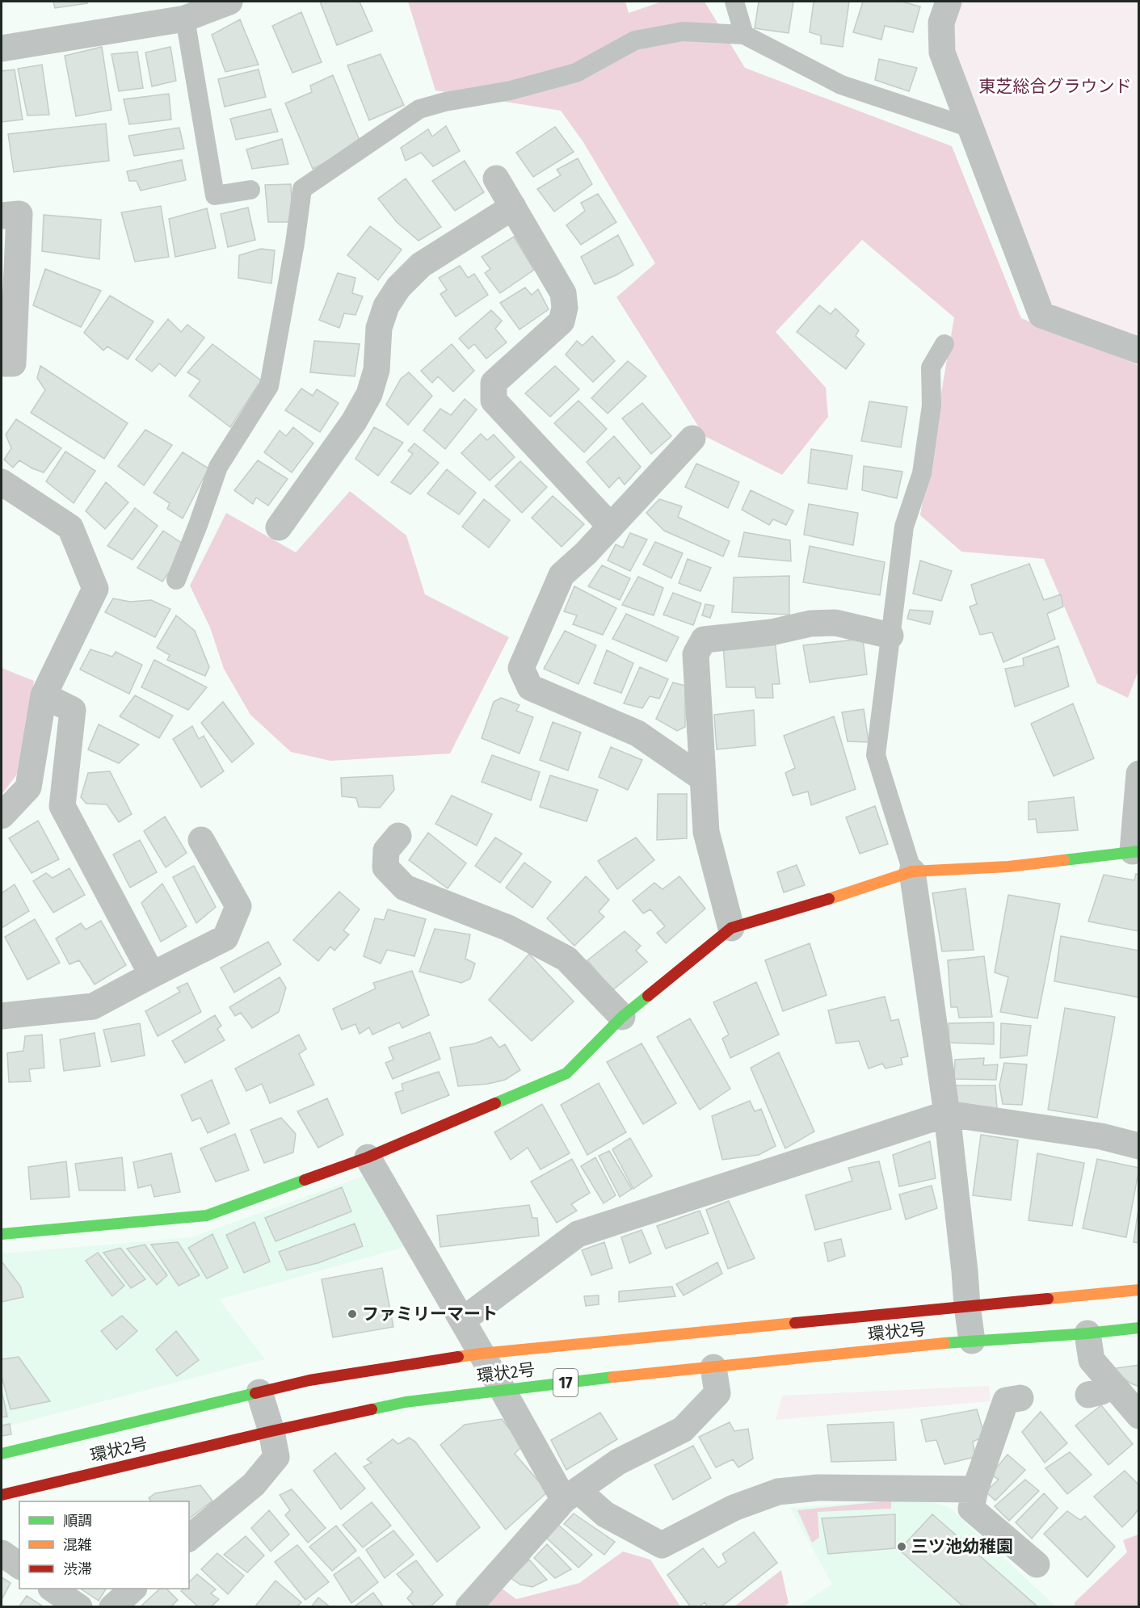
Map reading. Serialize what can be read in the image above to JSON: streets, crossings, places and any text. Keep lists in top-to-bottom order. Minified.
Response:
{"streets":{"main road":["環状2号","17"]},"parks":["東芝総合グラウンド"],"places":["ファミリーマート","三ツ池幼稚園"],"legend":["順調","混雑","渋滞"]}
